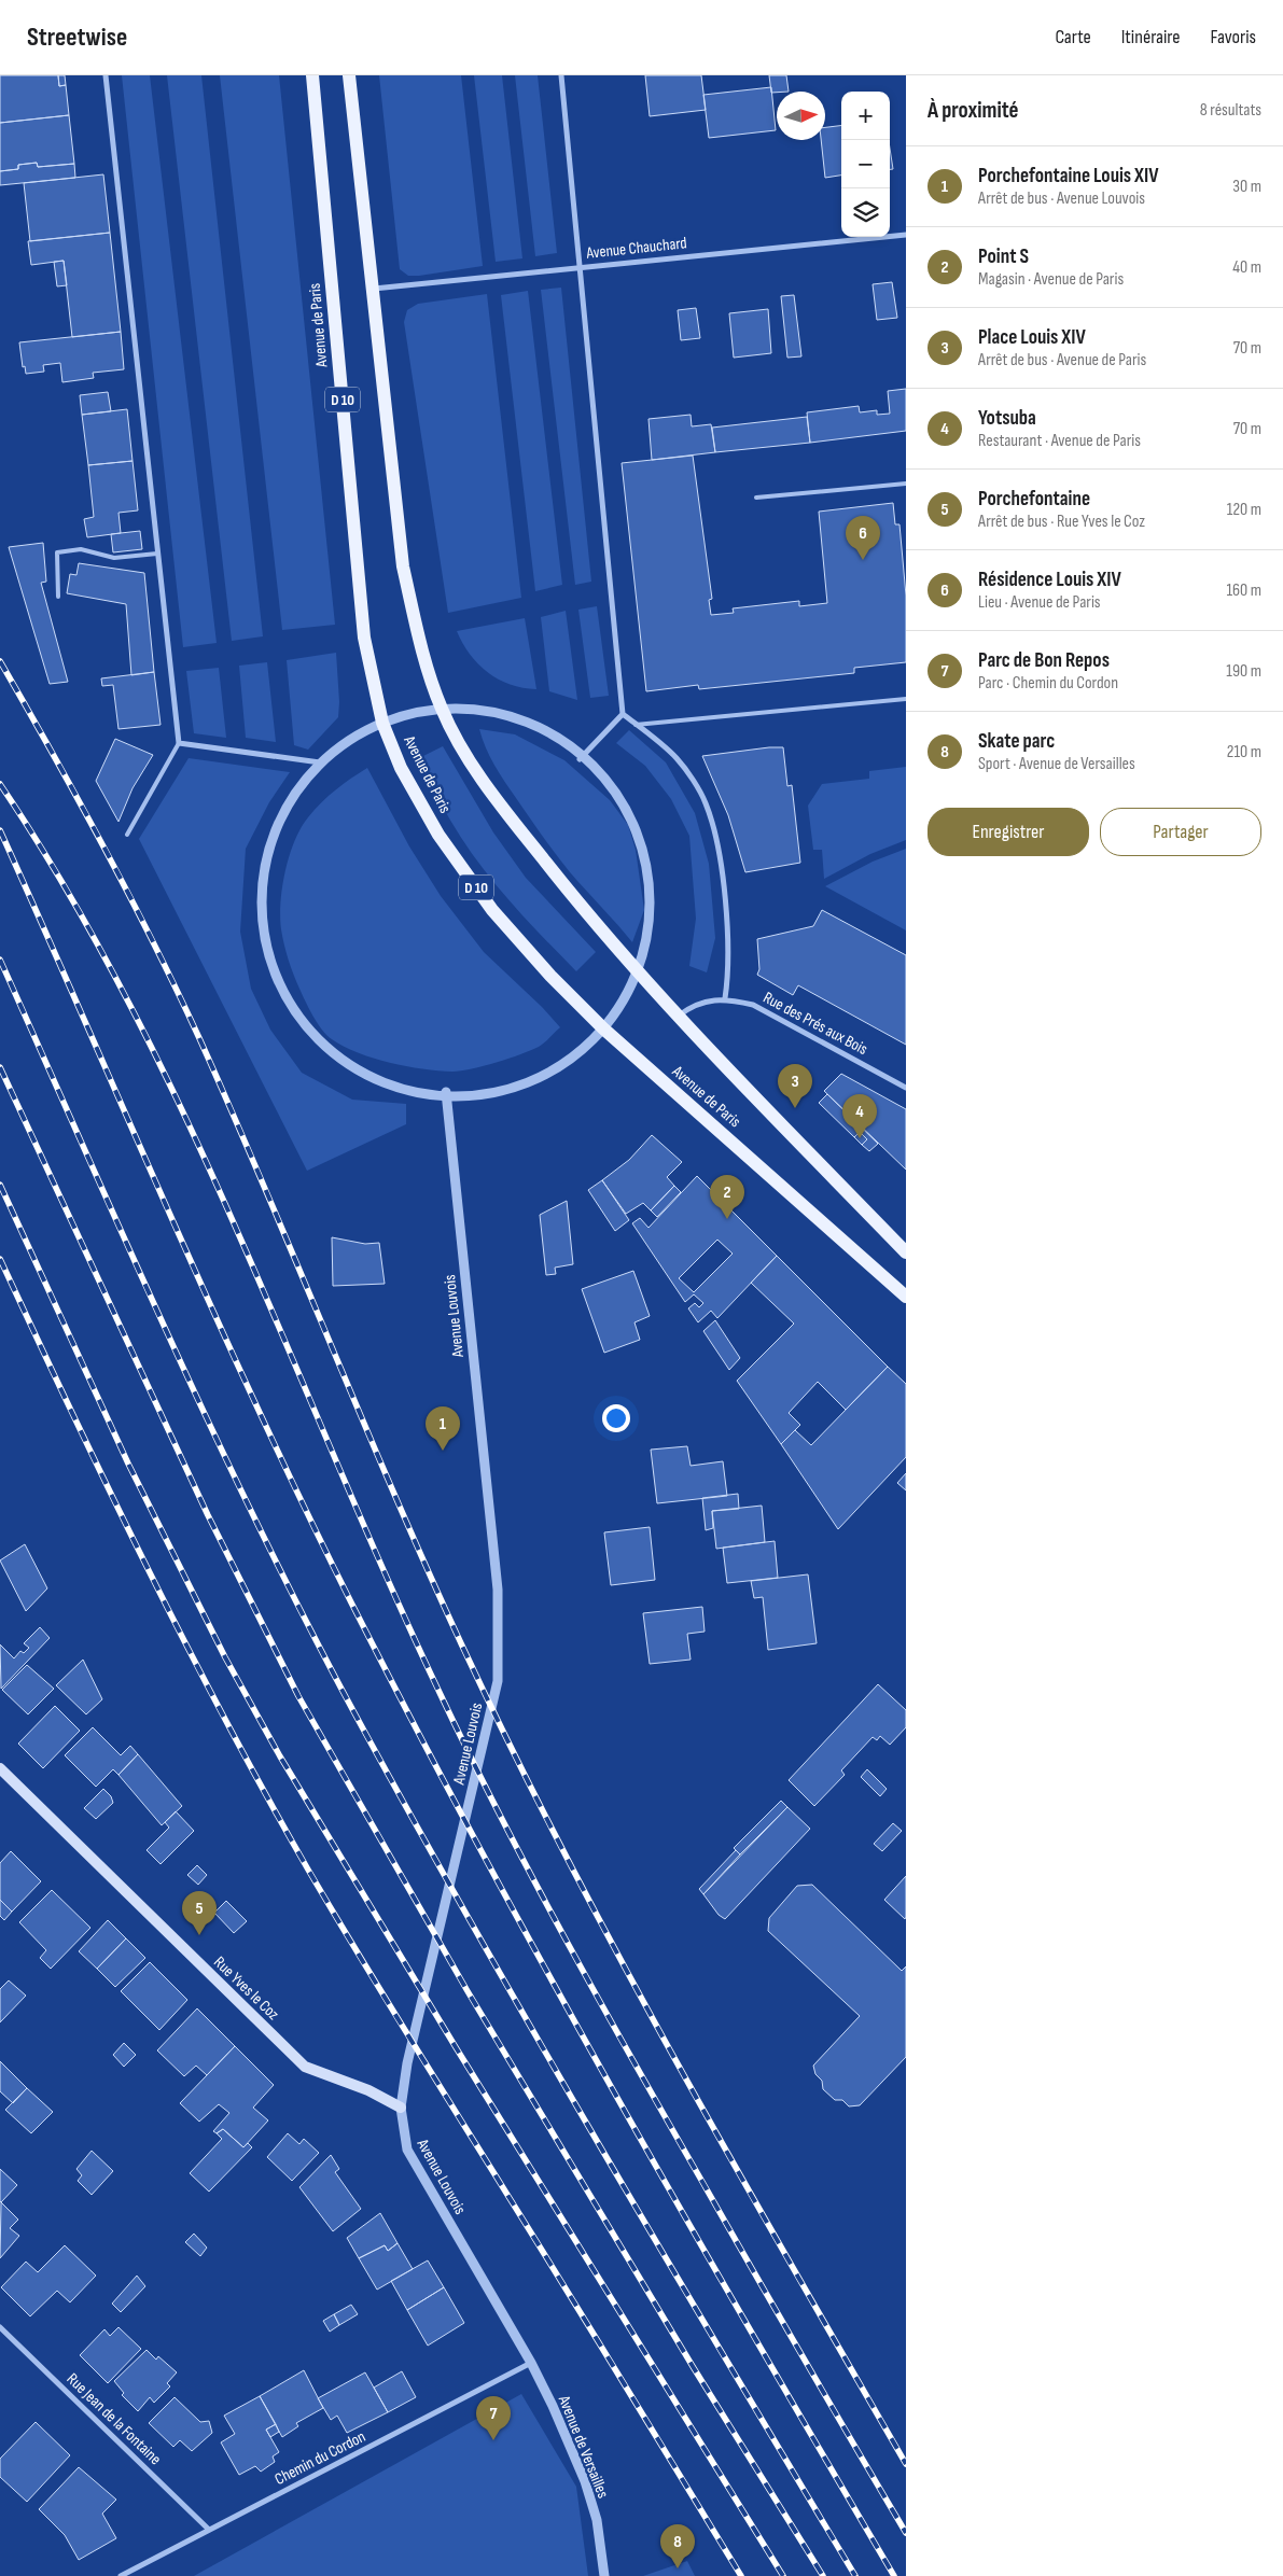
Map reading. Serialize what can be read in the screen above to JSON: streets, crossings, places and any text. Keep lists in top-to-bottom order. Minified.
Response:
{"streets":{"main road":["Avenue de Paris","D 10","Rue Yves le Coz"],"street":["Avenue Chauchard","Rue des Prés aux Bois","Avenue Louvois","Rue Jean de la Fontaine","Avenue de Versailles","Chemin du Cordon"]},"crossings":[["Avenue Chauchard","Avenue de Paris"],["Avenue de Paris","Rue des Prés aux Bois"],["Avenue Louvois","Rue Yves le Coz"],["Avenue Louvois","Avenue de Versailles"],["Avenue Louvois","Chemin du Cordon"],["Rue Jean de la Fontaine","Chemin du Cordon"],["Avenue de Versailles","Chemin du Cordon"]],"north":"right","page":{"header":"Streetwise","nav":["Carte","Itinéraire","Favoris"],"heading":["À proximité","8 résultats"],"map_buttons":["+","−"],"list":[{"mark":"1","name":"Porchefontaine Louis XIV","note":"Arrêt de bus · Avenue Louvois","value":"30 m"},{"mark":"2","name":"Point S","note":"Magasin · Avenue de Paris","value":"40 m"},{"mark":"3","name":"Place Louis XIV","note":"Arrêt de bus · Avenue de Paris","value":"70 m"},{"mark":"4","name":"Yotsuba","note":"Restaurant · Avenue de Paris","value":"70 m"},{"mark":"5","name":"Porchefontaine","note":"Arrêt de bus · Rue Yves le Coz","value":"120 m"},{"mark":"6","name":"Résidence Louis XIV","note":"Lieu · Avenue de Paris","value":"160 m"},{"mark":"7","name":"Parc de Bon Repos","note":"Parc · Chemin du Cordon","value":"190 m"},{"mark":"8","name":"Skate parc","note":"Sport · Avenue de Versailles","value":"210 m"}],"pins":["6","3","4","2","1","5","7","8"],"buttons":["Enregistrer","Partager"]}}
